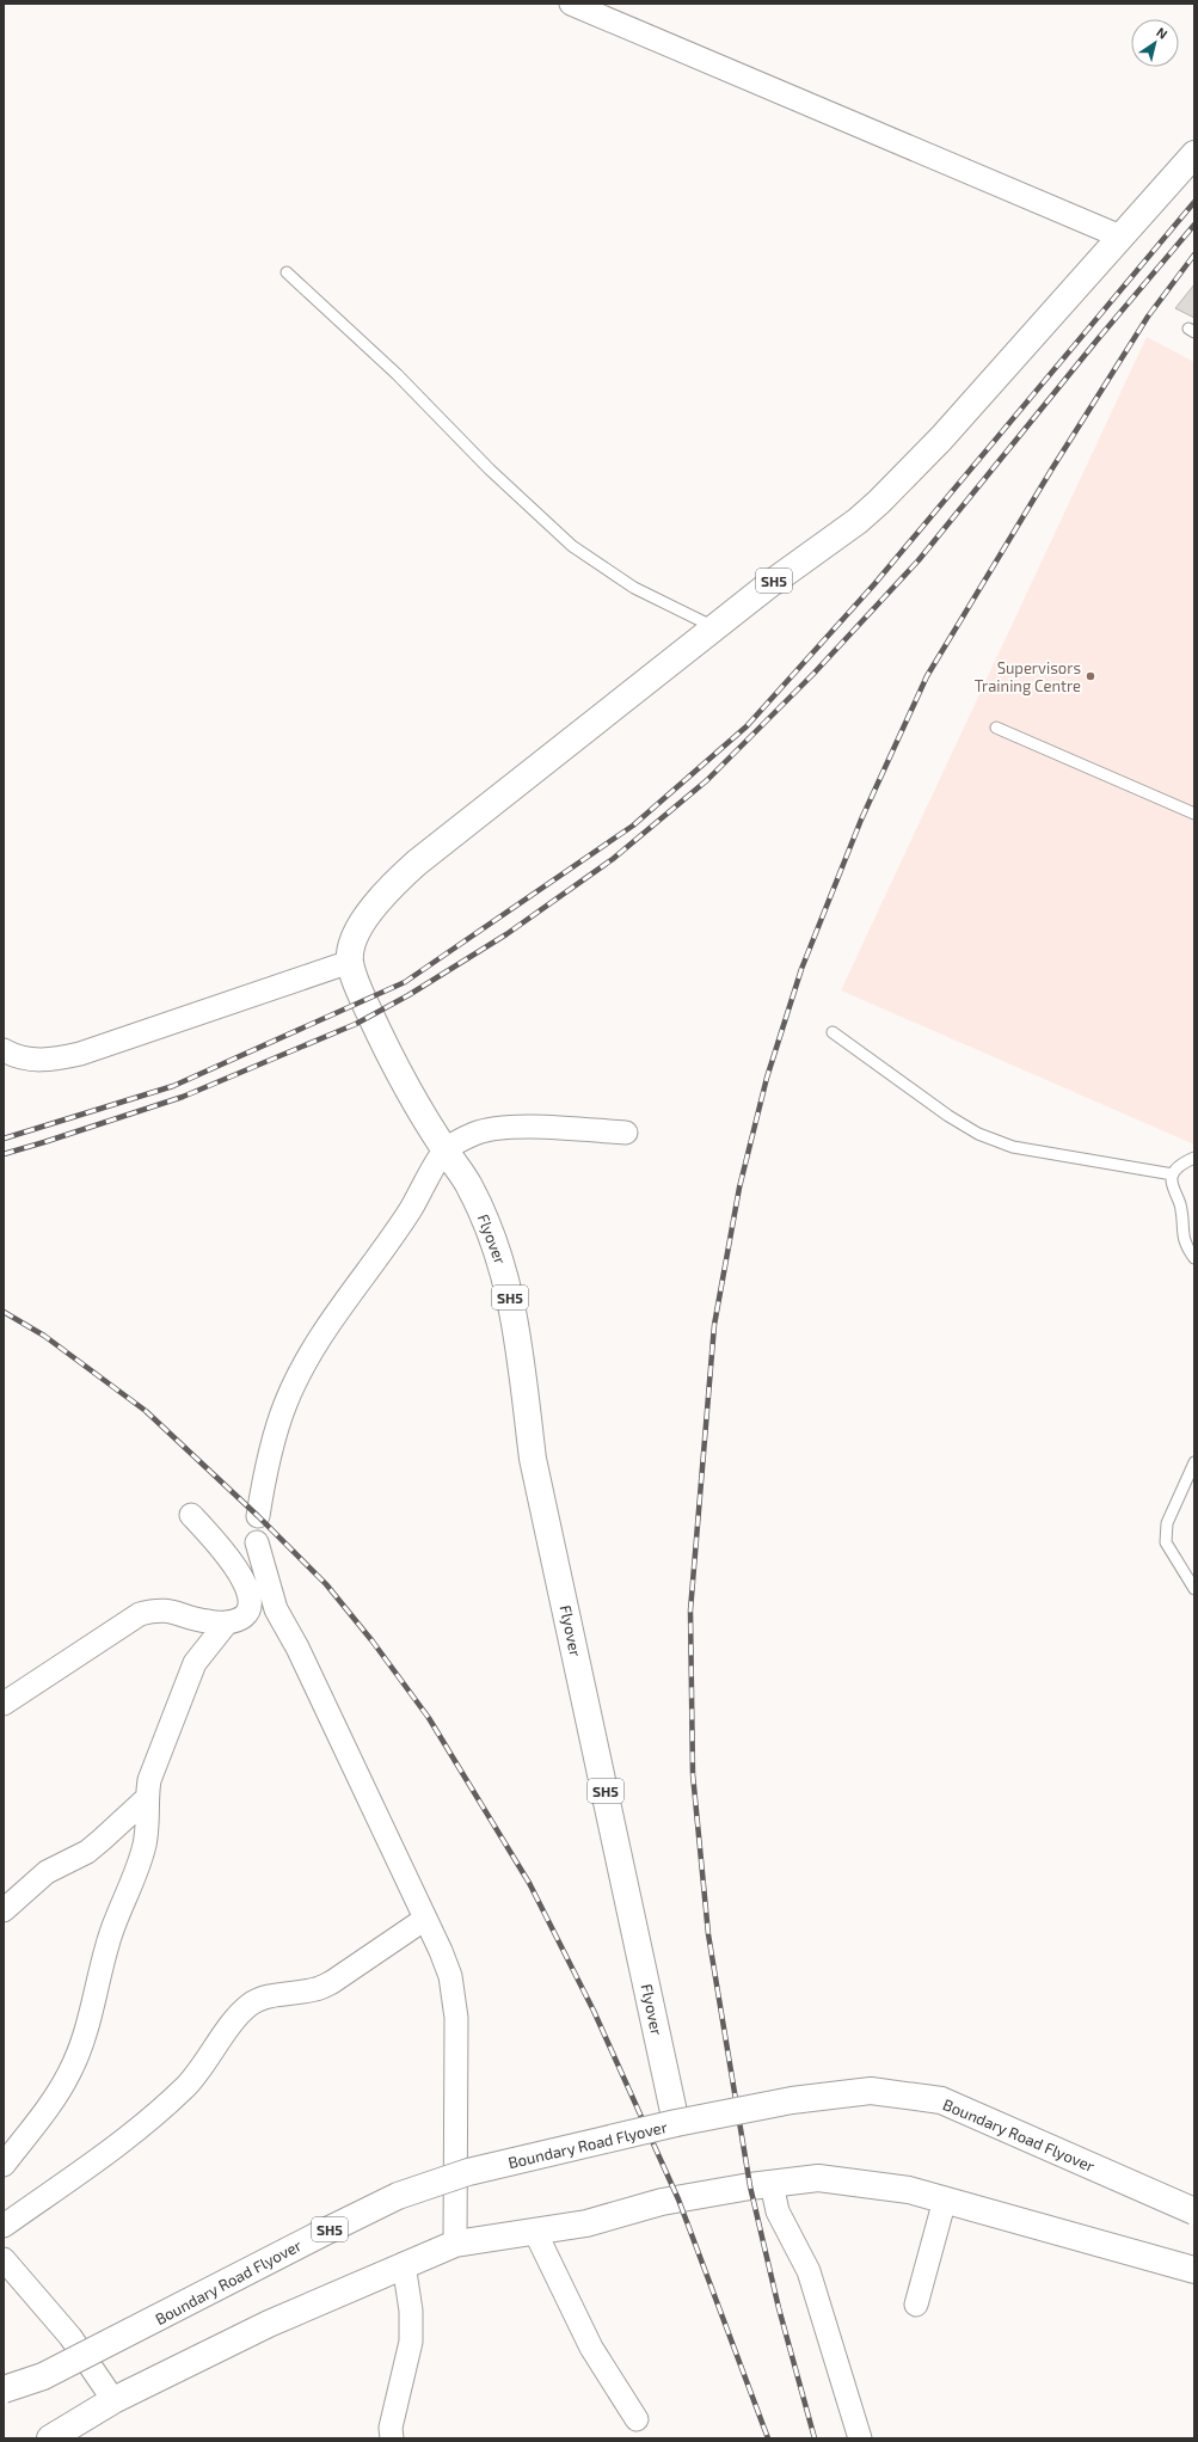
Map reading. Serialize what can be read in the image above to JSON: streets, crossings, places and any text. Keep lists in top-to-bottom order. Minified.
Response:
{"streets":{"main road":["SH5","Flyover","Boundary Road Flyover"]},"crossings":[["SH5","Flyover"],["Flyover","Boundary Road Flyover"]],"places":["Supervisors Training Centre"],"north":"top right"}
